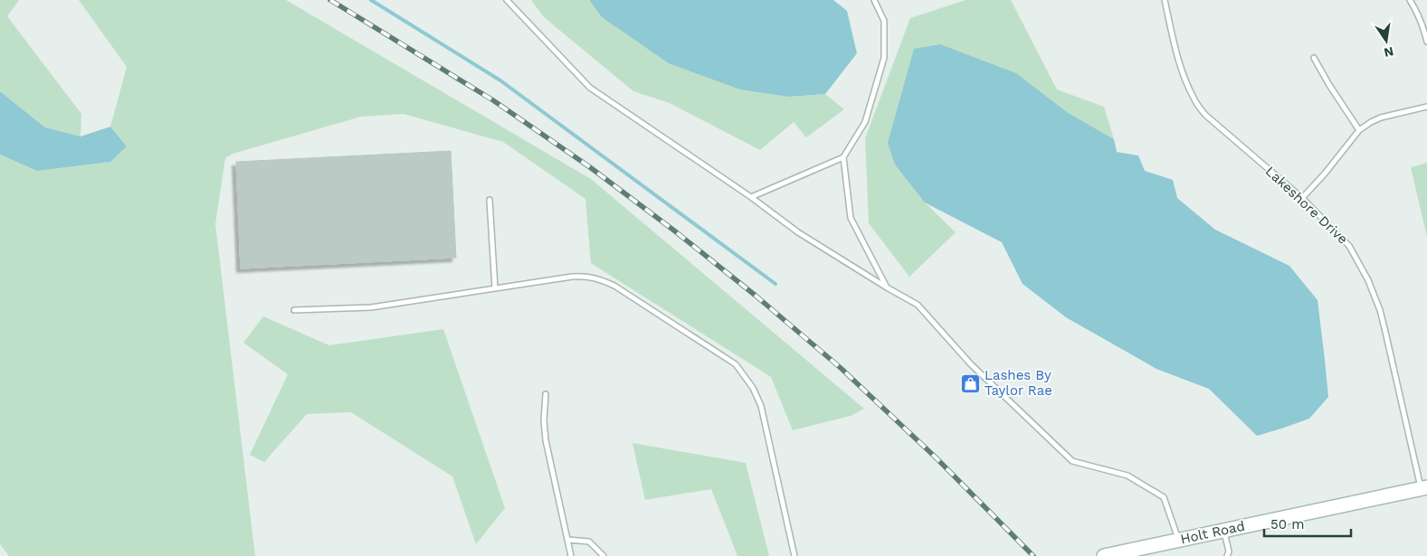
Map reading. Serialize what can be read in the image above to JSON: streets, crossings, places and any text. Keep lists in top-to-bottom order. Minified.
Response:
{"streets":{"main road":["Holt Road"],"lane":["Lakeshore Drive"]},"crossings":[["Lakeshore Drive","Holt Road"]],"places":{"shop":["Lashes By Taylor Rae"]},"scale_bar":"50 m","north":"bottom"}
